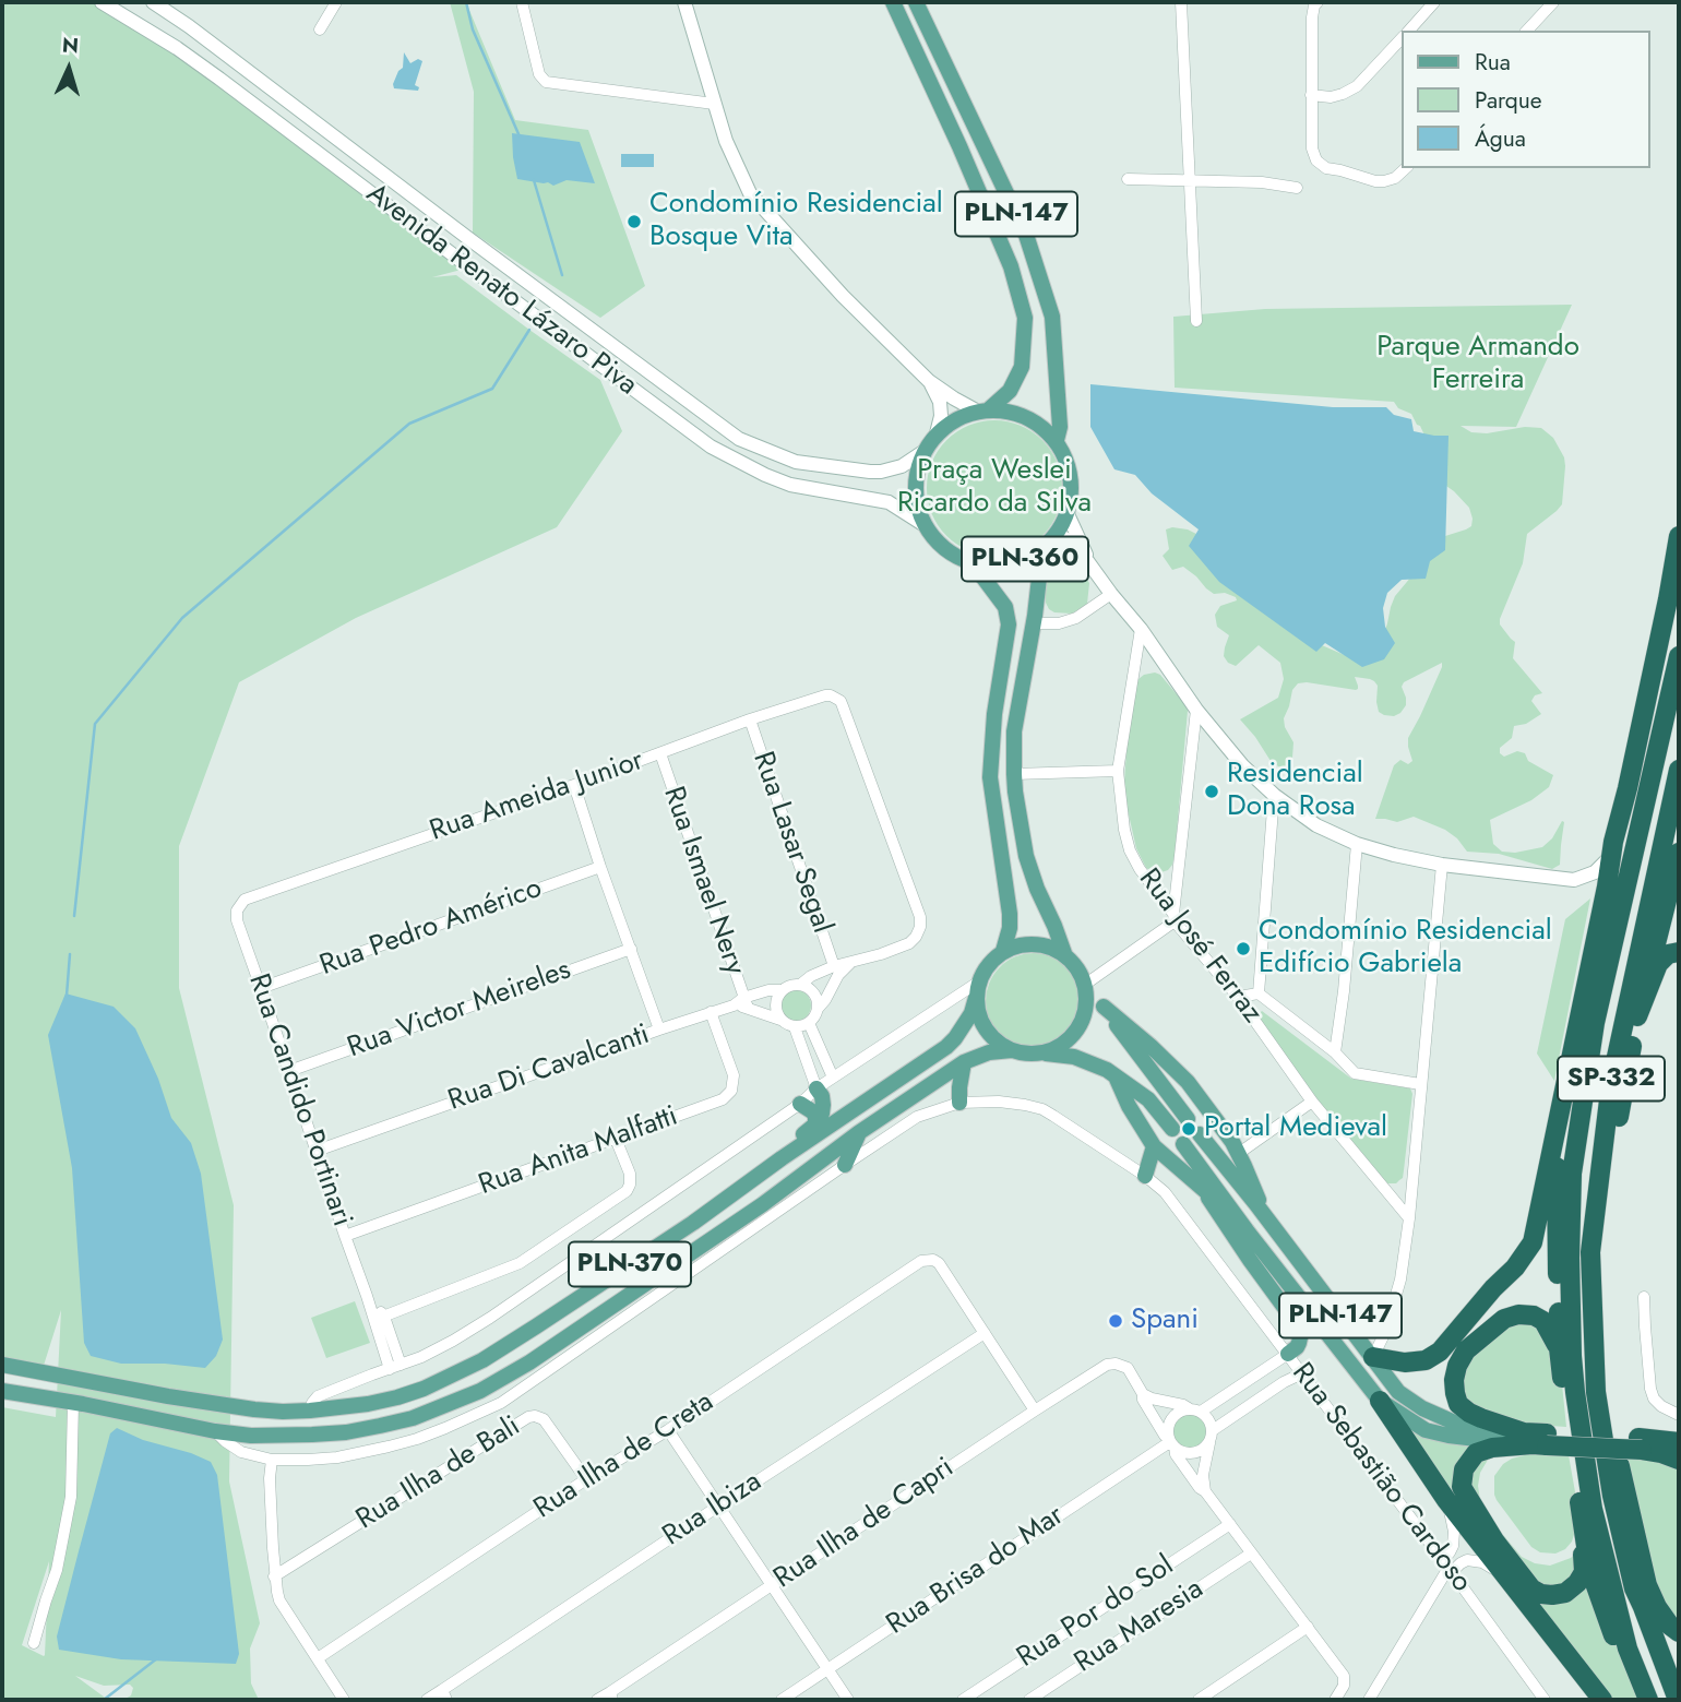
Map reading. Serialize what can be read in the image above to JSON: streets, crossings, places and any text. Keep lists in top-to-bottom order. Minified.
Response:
{"streets":{"highway":["SP-332"],"main road":["PLN-147","Avenida Renato Lázaro Piva","PLN-360","PLN-370"],"street":["Rua Ameida Junior","Rua Lasar Segal","Rua Ismael Nery","Rua Pedro Américo","Rua José Ferraz","Rua Victor Meireles","Rua Di Cavalcanti","Rua Candido Portinari","Rua Anita Malfatti","Rua Ilha de Creta","Rua Ilha de Bali","Rua Sebastião Cardoso","Rua Ibiza","Rua Ilha de Capri","Rua Brisa do Mar","Rua Por do Sol","Rua Maresia"]},"crossings":[["PLN-147","Avenida Renato Lázaro Piva"],["PLN-147","PLN-360"],["Avenida Renato Lázaro Piva","PLN-360"],["Rua Ameida Junior","Rua Lasar Segal"],["Rua Ameida Junior","Rua Ismael Nery"],["Rua Ameida Junior","Rua Candido Portinari"],["Rua Ismael Nery","Rua Di Cavalcanti"],["Rua Pedro Américo","Rua Candido Portinari"],["Rua Victor Meireles","Rua Candido Portinari"],["Rua Di Cavalcanti","Rua Candido Portinari"],["Rua Di Cavalcanti","Rua Anita Malfatti"],["Rua Candido Portinari","Rua Anita Malfatti"],["Rua Ilha de Creta","Rua Ilha de Bali"],["Rua Ilha de Creta","Rua Ibiza"]],"parks":["Parque Armando Ferreira","Praça Weslei Ricardo da Silva"],"places":["Condomínio Residencial Bosque Vita","Residencial Dona Rosa","Condomínio Residencial Edifício Gabriela","Portal Medieval","Spani"],"legend":["Rua","Parque","Água"],"north":"top"}
